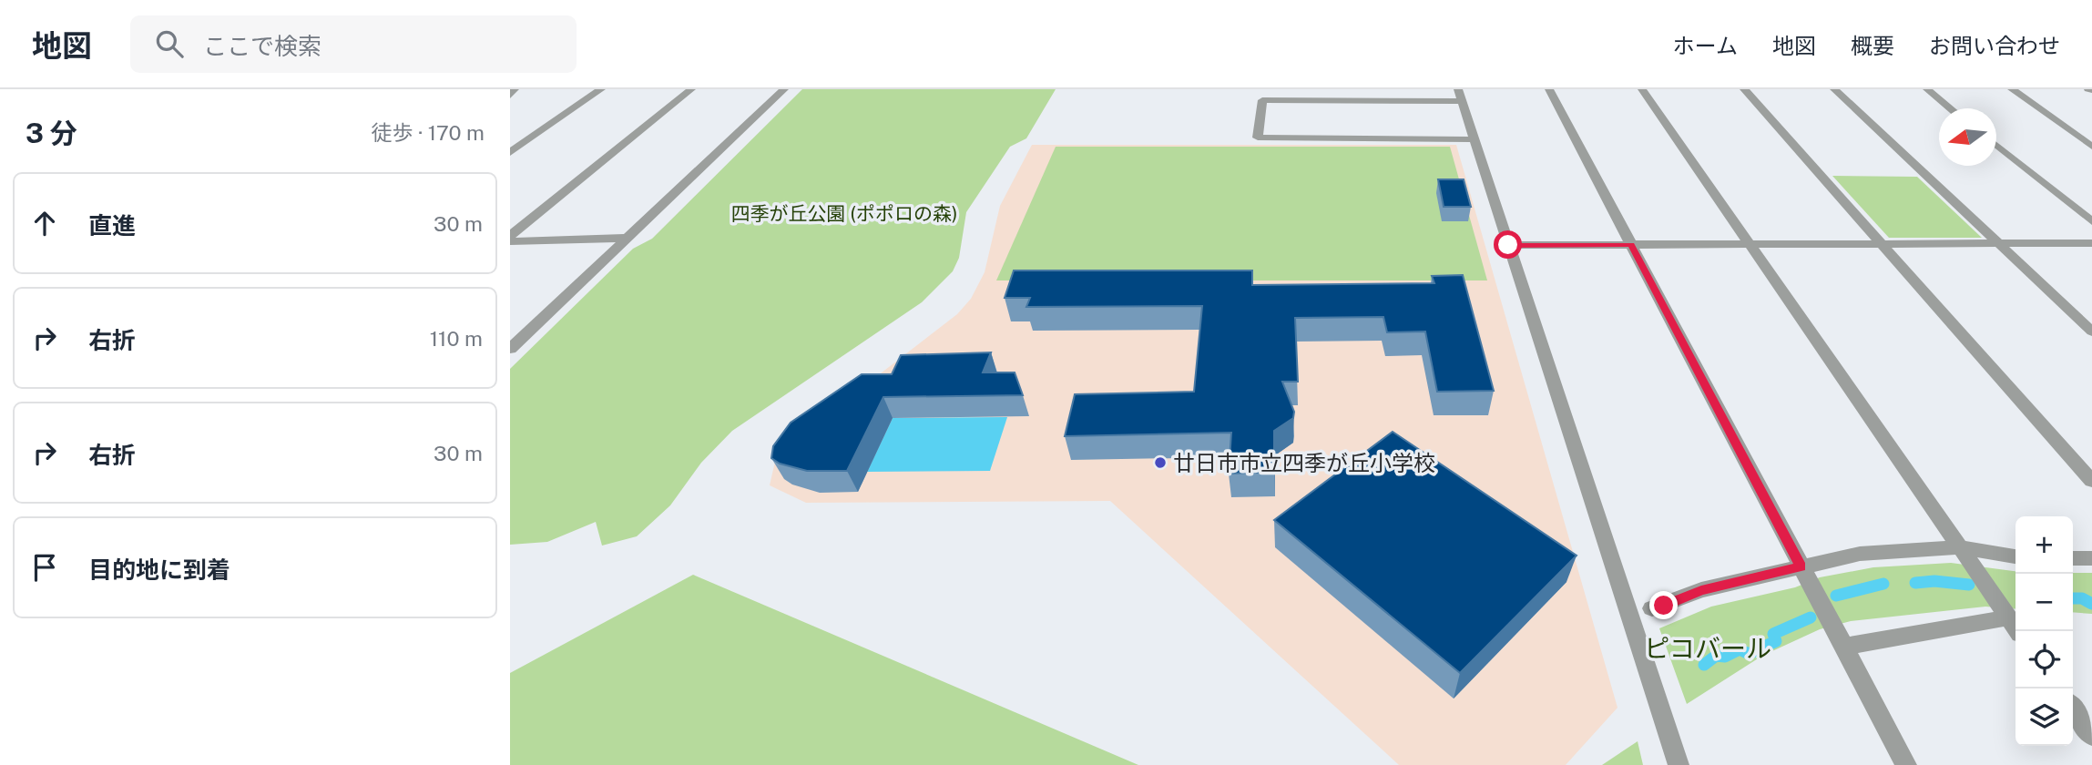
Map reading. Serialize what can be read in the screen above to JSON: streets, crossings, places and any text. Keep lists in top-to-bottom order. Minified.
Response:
{"parks":["四季が丘公園 (ポポロの森)","ピコバール"],"places":["廿日市市立四季が丘小学校"],"north":"left","page":{"header":"地図","search":"ここで検索","nav":["ホーム","地図","概要","お問い合わせ"],"heading":["3 分","徒歩 · 170 m"],"list":[["直進","30 m"],["右折","110 m"],["右折","30 m"],"目的地に到着"],"map_buttons":["+","−"]}}
